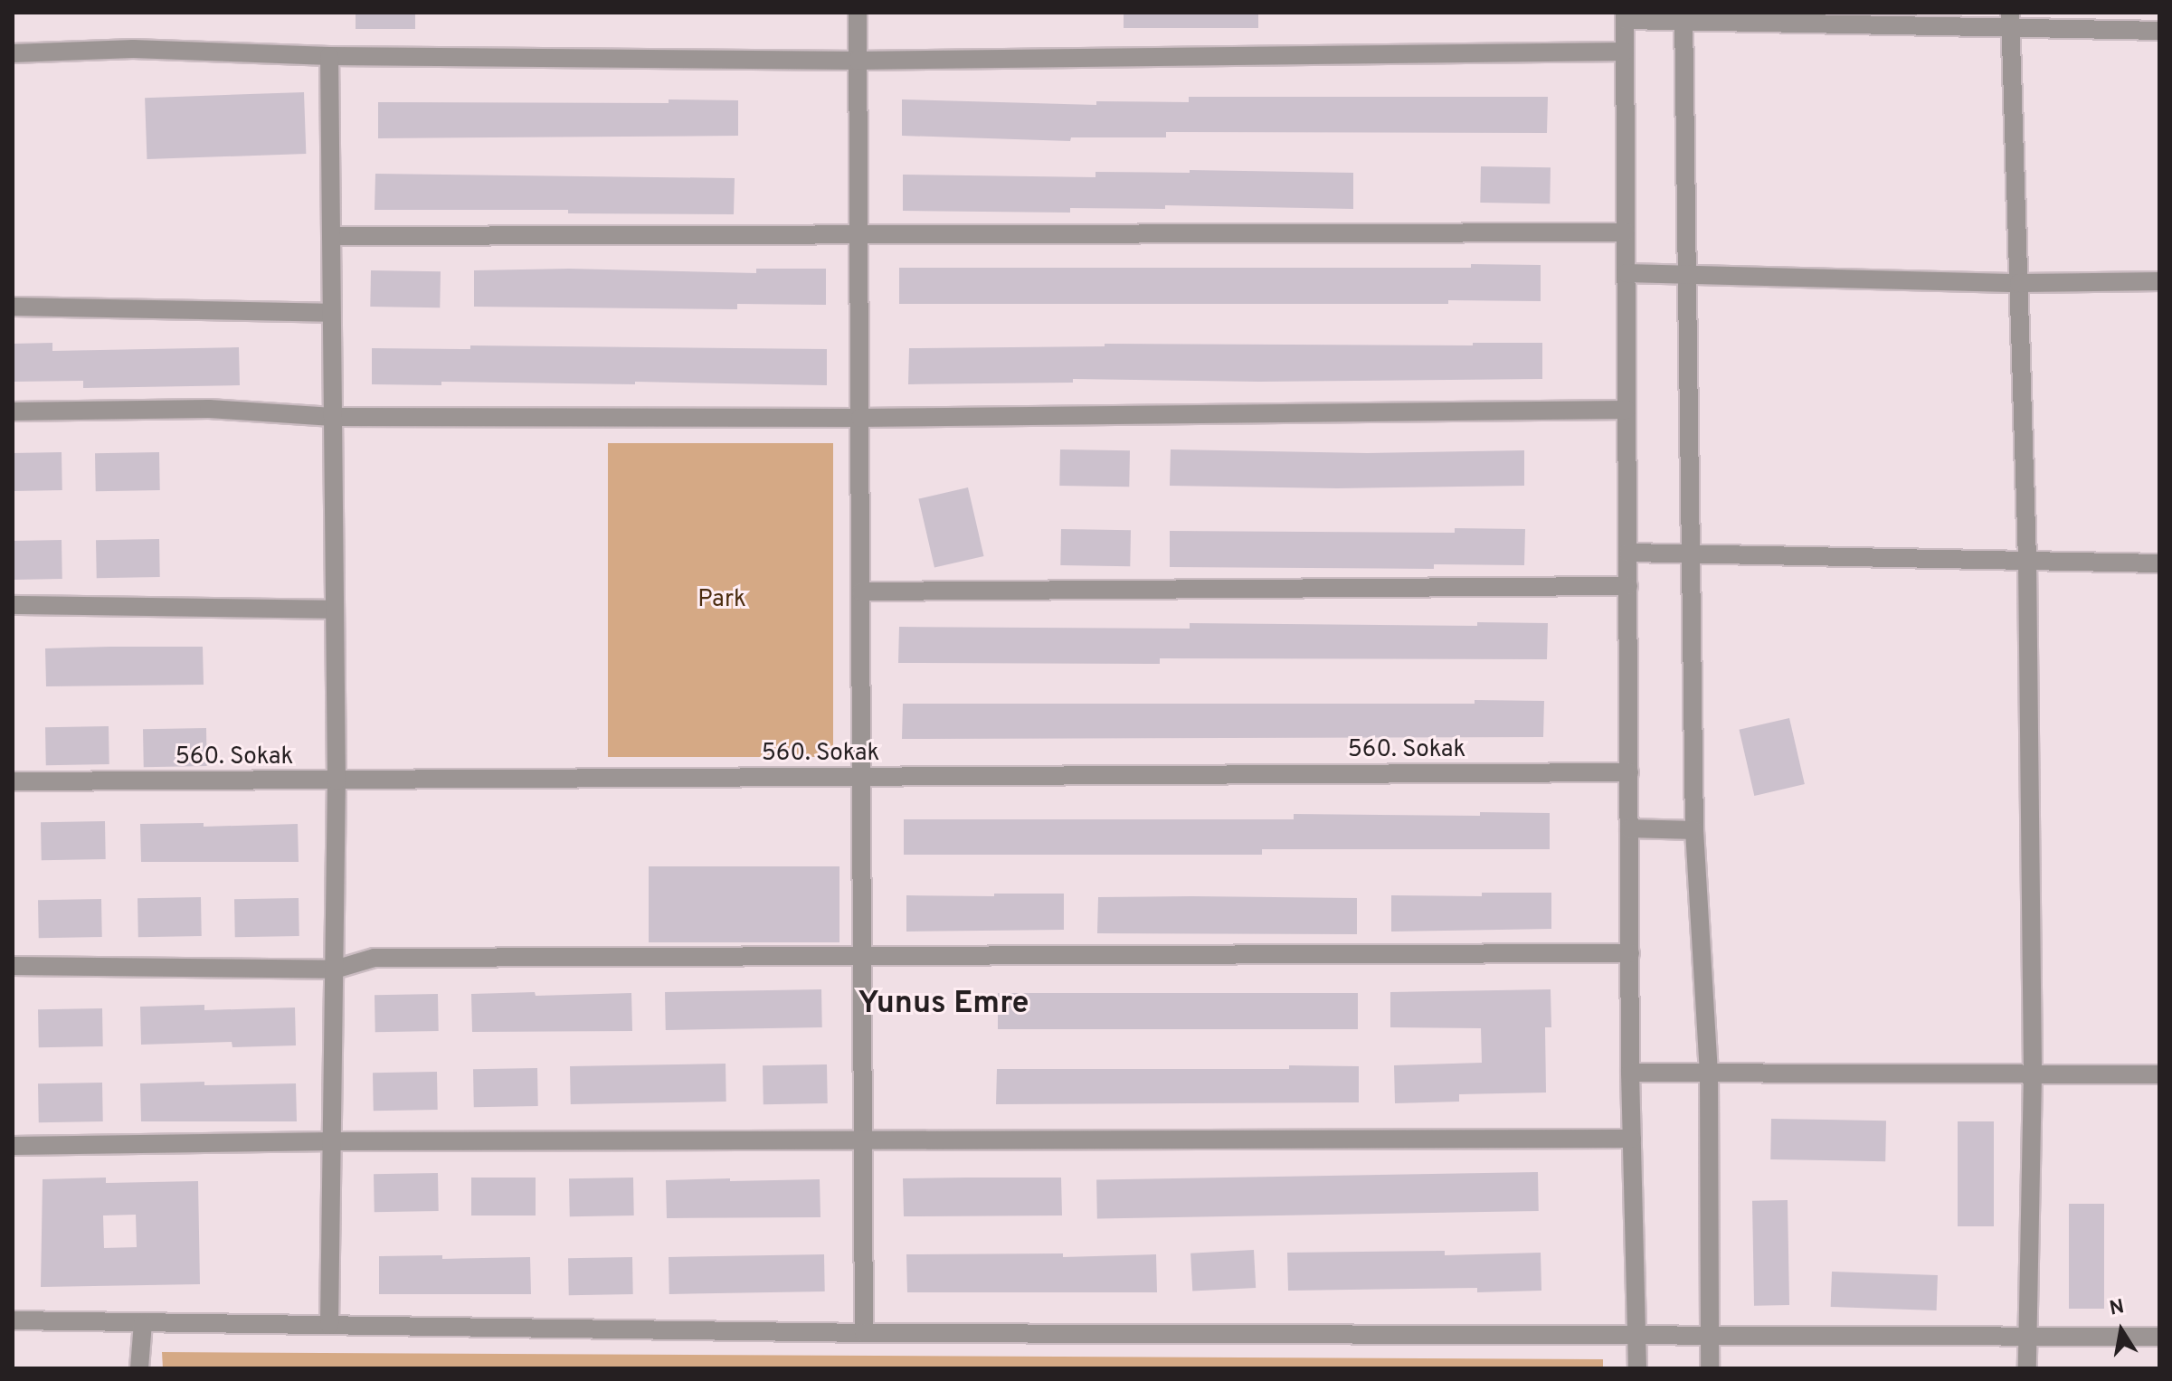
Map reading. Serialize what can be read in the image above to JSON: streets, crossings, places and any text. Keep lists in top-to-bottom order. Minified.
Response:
{"streets":{"street":["560. Sokak"]},"districts":["Yunus Emre"],"parks":["Park"],"north":"top"}
